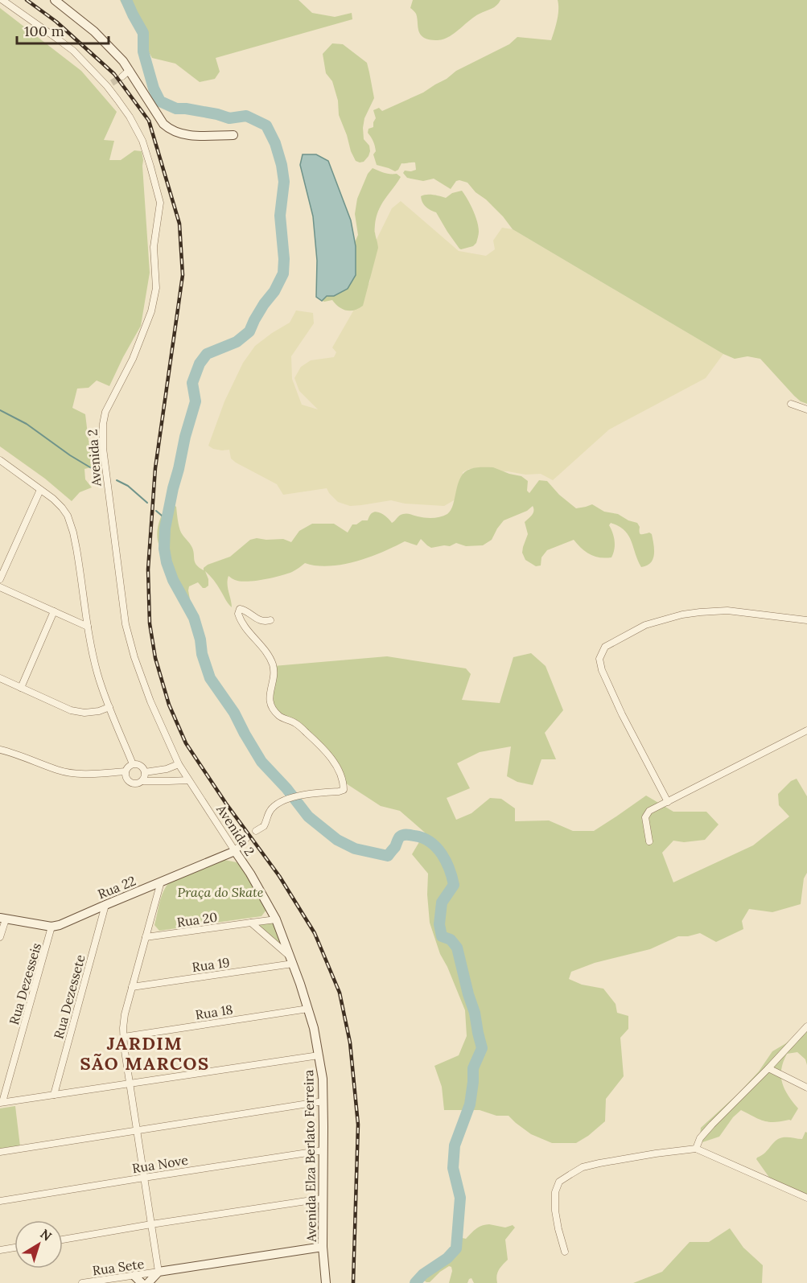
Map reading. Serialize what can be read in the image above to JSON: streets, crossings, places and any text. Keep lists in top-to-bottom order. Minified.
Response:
{"streets":{"street":["Avenida 2","Rua 22","Rua 20","Rua 19","Rua Dezesseis","Rua Dezessete","Rua 18","Avenida Elza Berlato Ferreira","Rua Nove","Rua Sete"]},"crossings":[["Avenida 2","Rua 22"],["Avenida 2","Rua 20"],["Avenida 2","Avenida Elza Berlato Ferreira"],["Rua 22","Rua Dezesseis"],["Rua 22","Rua Dezessete"],["Rua 20","Avenida Elza Berlato Ferreira"],["Rua 19","Avenida Elza Berlato Ferreira"],["Rua 18","Avenida Elza Berlato Ferreira"],["Avenida Elza Berlato Ferreira","Rua Nove"]],"districts":["JARDIM SÃO MARCOS"],"parks":["Praça do Skate"],"scale_bar":"100 m","north":"top right"}
